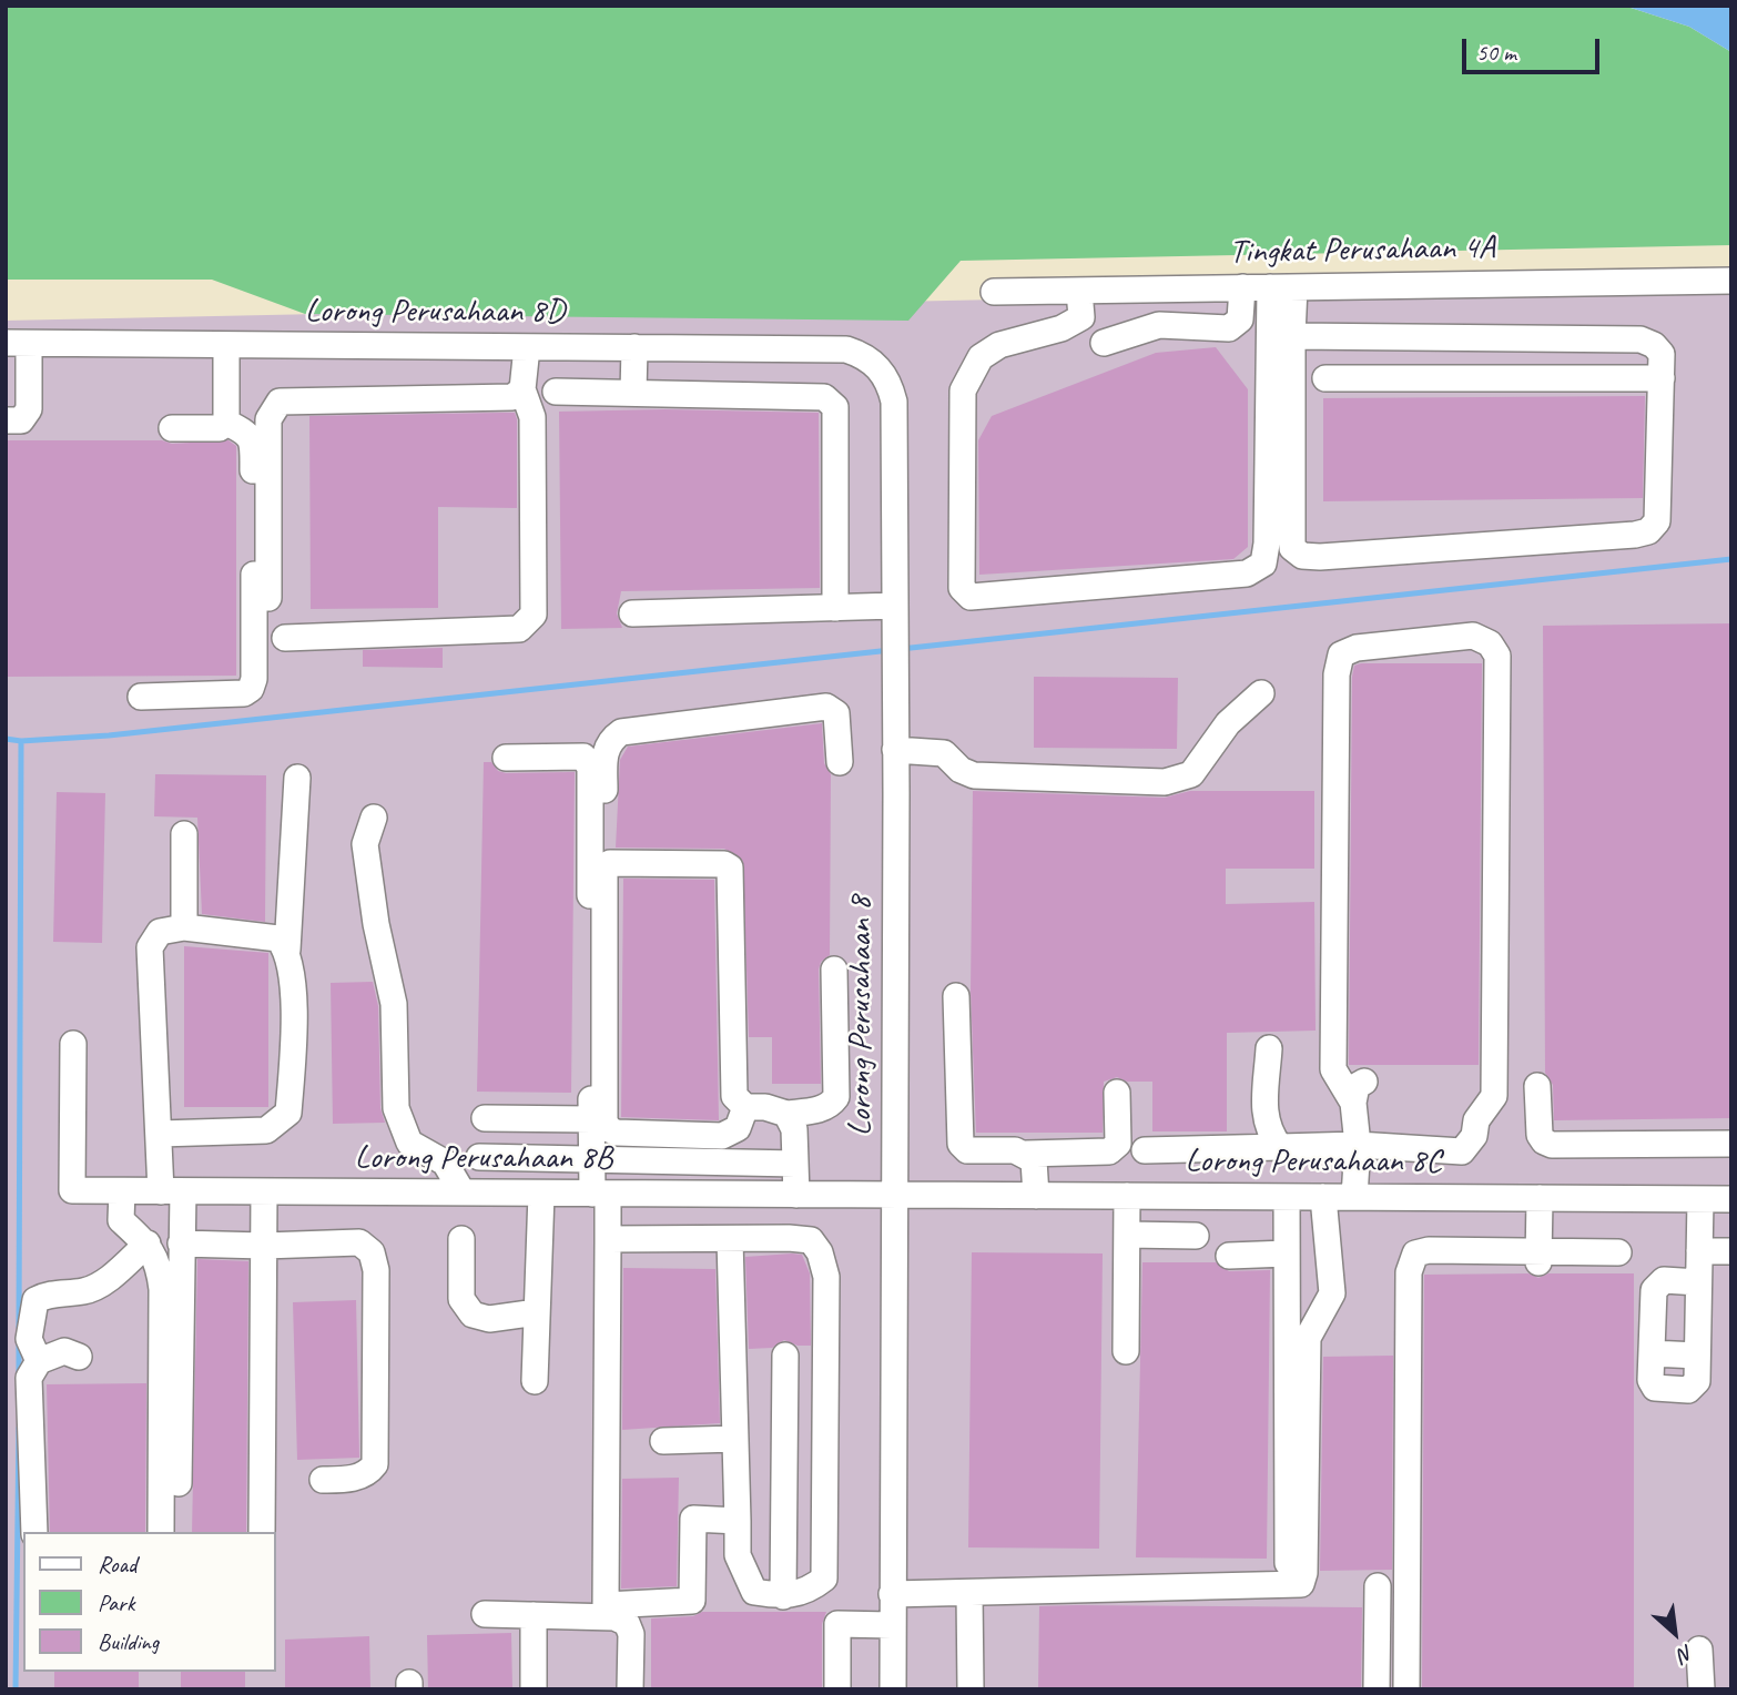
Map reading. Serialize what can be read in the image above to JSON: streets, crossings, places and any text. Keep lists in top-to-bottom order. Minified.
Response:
{"streets":{"street":["Tingkat Perusahaan 4A","Lorong Perusahaan 8D","Lorong Perusahaan 8","Lorong Perusahaan 8B","Lorong Perusahaan 8C"]},"crossings":[["Lorong Perusahaan 8D","Lorong Perusahaan 8"],["Lorong Perusahaan 8","Lorong Perusahaan 8B"],["Lorong Perusahaan 8","Lorong Perusahaan 8C"],["Lorong Perusahaan 8B","Lorong Perusahaan 8C"]],"legend":["Road","Park","Building"],"scale_bar":"50 m","north":"bottom right"}
